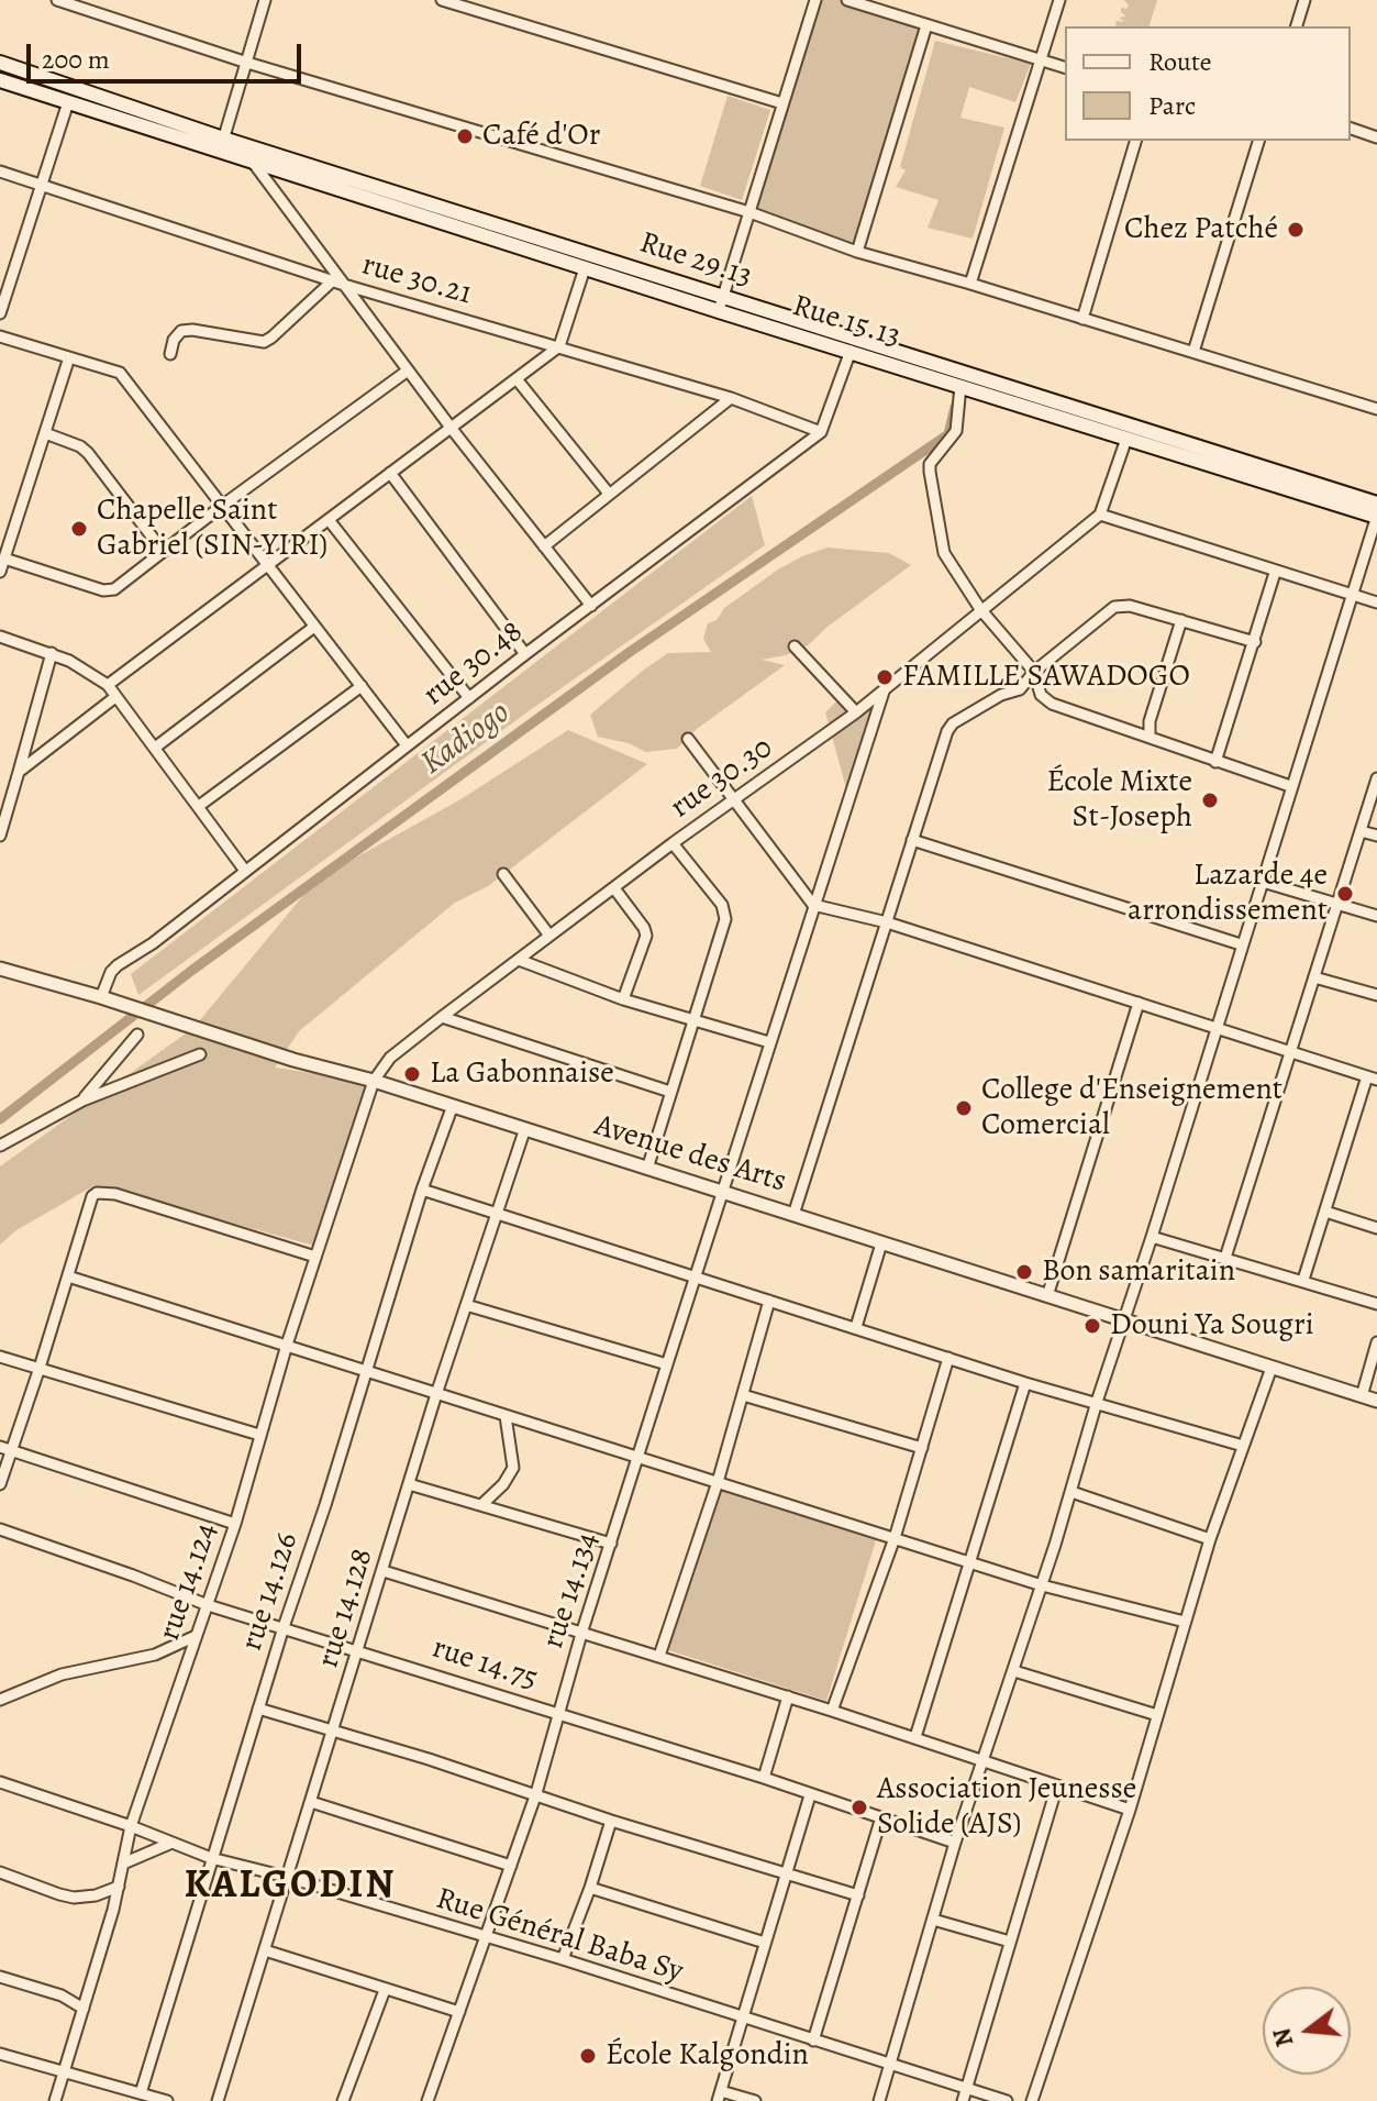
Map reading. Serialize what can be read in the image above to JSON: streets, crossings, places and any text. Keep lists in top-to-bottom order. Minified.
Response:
{"streets":{"main road":["Rue 29.13","Rue 15.13"],"street":["rue 30.21","rue 30.48","rue 30.30","Avenue des Arts","rue 14.124","rue 14.134","rue 14.126","rue 14.128","rue 14.75","Rue Général Baba Sy"]},"crossings":[["Rue 29.13","Rue 15.13"],["rue 30.21","rue 30.48"],["rue 30.48","Avenue des Arts"],["rue 30.30","Avenue des Arts"],["rue 30.30","rue 14.124"],["rue 30.30","rue 14.134"],["Avenue des Arts","rue 14.124"],["Avenue des Arts","rue 14.134"],["Avenue des Arts","rue 14.126"],["Avenue des Arts","rue 14.128"],["rue 14.124","rue 14.75"],["rue 14.124","Rue Général Baba Sy"],["rue 14.134","rue 14.75"],["rue 14.134","Rue Général Baba Sy"],["rue 14.126","rue 14.75"],["rue 14.126","Rue Général Baba Sy"],["rue 14.128","rue 14.75"],["rue 14.128","Rue Général Baba Sy"]],"districts":["KALGODIN"],"water":["Kadiogo"],"places":["Café d'Or","Chez Patché","Chapelle Saint Gabriel (SIN-YIRI)","FAMILLE SAWADOGO","École Mixte St-Joseph","Lazarde 4e arrondissement","La Gabonnaise","College d'Enseignement Comercial","Bon samaritain","Douni Ya Sougri","Association Jeunesse Solide (AJS)","École Kalgondin"],"legend":["Route","Parc"],"scale_bar":"200 m","north":"left"}
